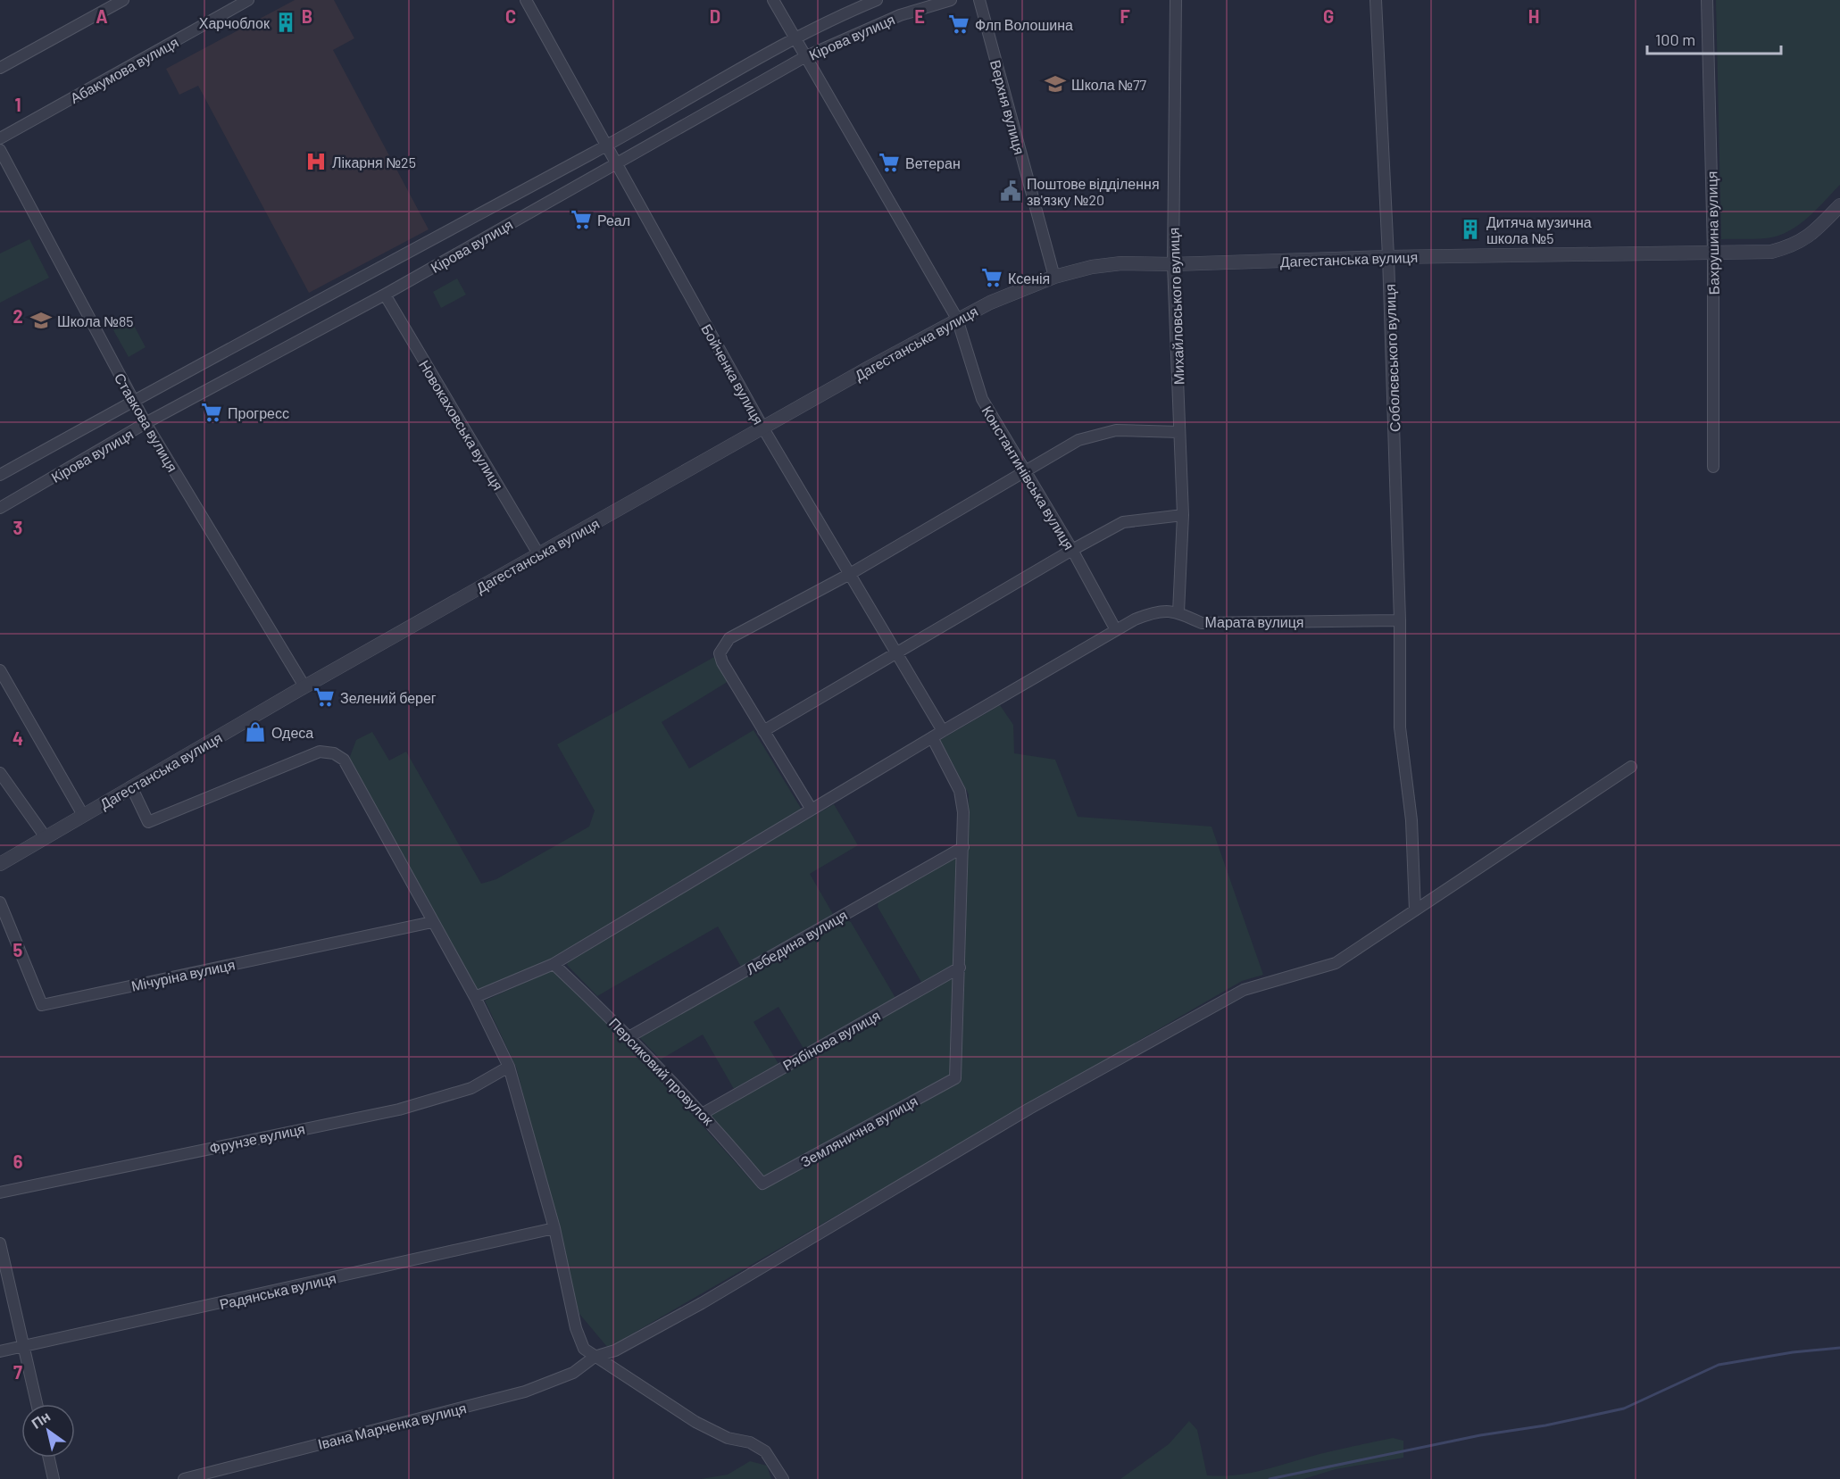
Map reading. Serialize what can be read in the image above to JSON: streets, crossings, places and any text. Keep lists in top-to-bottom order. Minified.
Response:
{"streets":{"street":["Кірова вулиця","Абакумова вулиця","Верхня вулиця","Бахрушина вулиця","Дагестанська вулиця","Михайловського вулиця","Соболєвського вулиця","Бойченка вулиця","Ставкова вулиця","Новокаховська вулиця","Константинівська вулиця","Марата вулиця","Лебедина вулиця","Мічуріна вулиця","Рябінова вулиця","Персиковий провулок","Землянична вулиця","Фрунзе вулиця","Радянська вулиця","Івана Марченка вулиця"]},"crossings":[["Кірова вулиця","Бойченка вулиця"],["Кірова вулиця","Ставкова вулиця"],["Кірова вулиця","Новокаховська вулиця"],["Кірова вулиця","Константинівська вулиця"],["Верхня вулиця","Дагестанська вулиця"],["Бахрушина вулиця","Дагестанська вулиця"],["Дагестанська вулиця","Михайловського вулиця"],["Дагестанська вулиця","Соболєвського вулиця"],["Дагестанська вулиця","Бойченка вулиця"],["Дагестанська вулиця","Ставкова вулиця"],["Дагестанська вулиця","Новокаховська вулиця"],["Дагестанська вулиця","Константинівська вулиця"],["Михайловського вулиця","Марата вулиця"],["Соболєвського вулиця","Марата вулиця"],["Соболєвського вулиця","Івана Марченка вулиця"],["Бойченка вулиця","Марата вулиця"],["Константинівська вулиця","Марата вулиця"],["Лебедина вулиця","Персиковий провулок"],["Рябінова вулиця","Персиковий провулок"],["Рябінова вулиця","Землянична вулиця"],["Персиковий провулок","Землянична вулиця"]],"places":{"building":["Харчоблок","Дитяча музична школа №5"],"supermarket":["Флп Волошина","Ветеран","Реал","Ксенія","Прогресс","Зелений берег"],"school or university":["Школа №77","Школа №85"],"hospital":["Лікарня №25"],"public building":["Поштове відділення зв'язку №20"],"shop":["Одеса"]},"scale_bar":"100 m","north":"top left","grid":{"columns":["A","B","C","D","E","F","G","H"],"rows":["1","2","3","4","5","6","7"]}}
